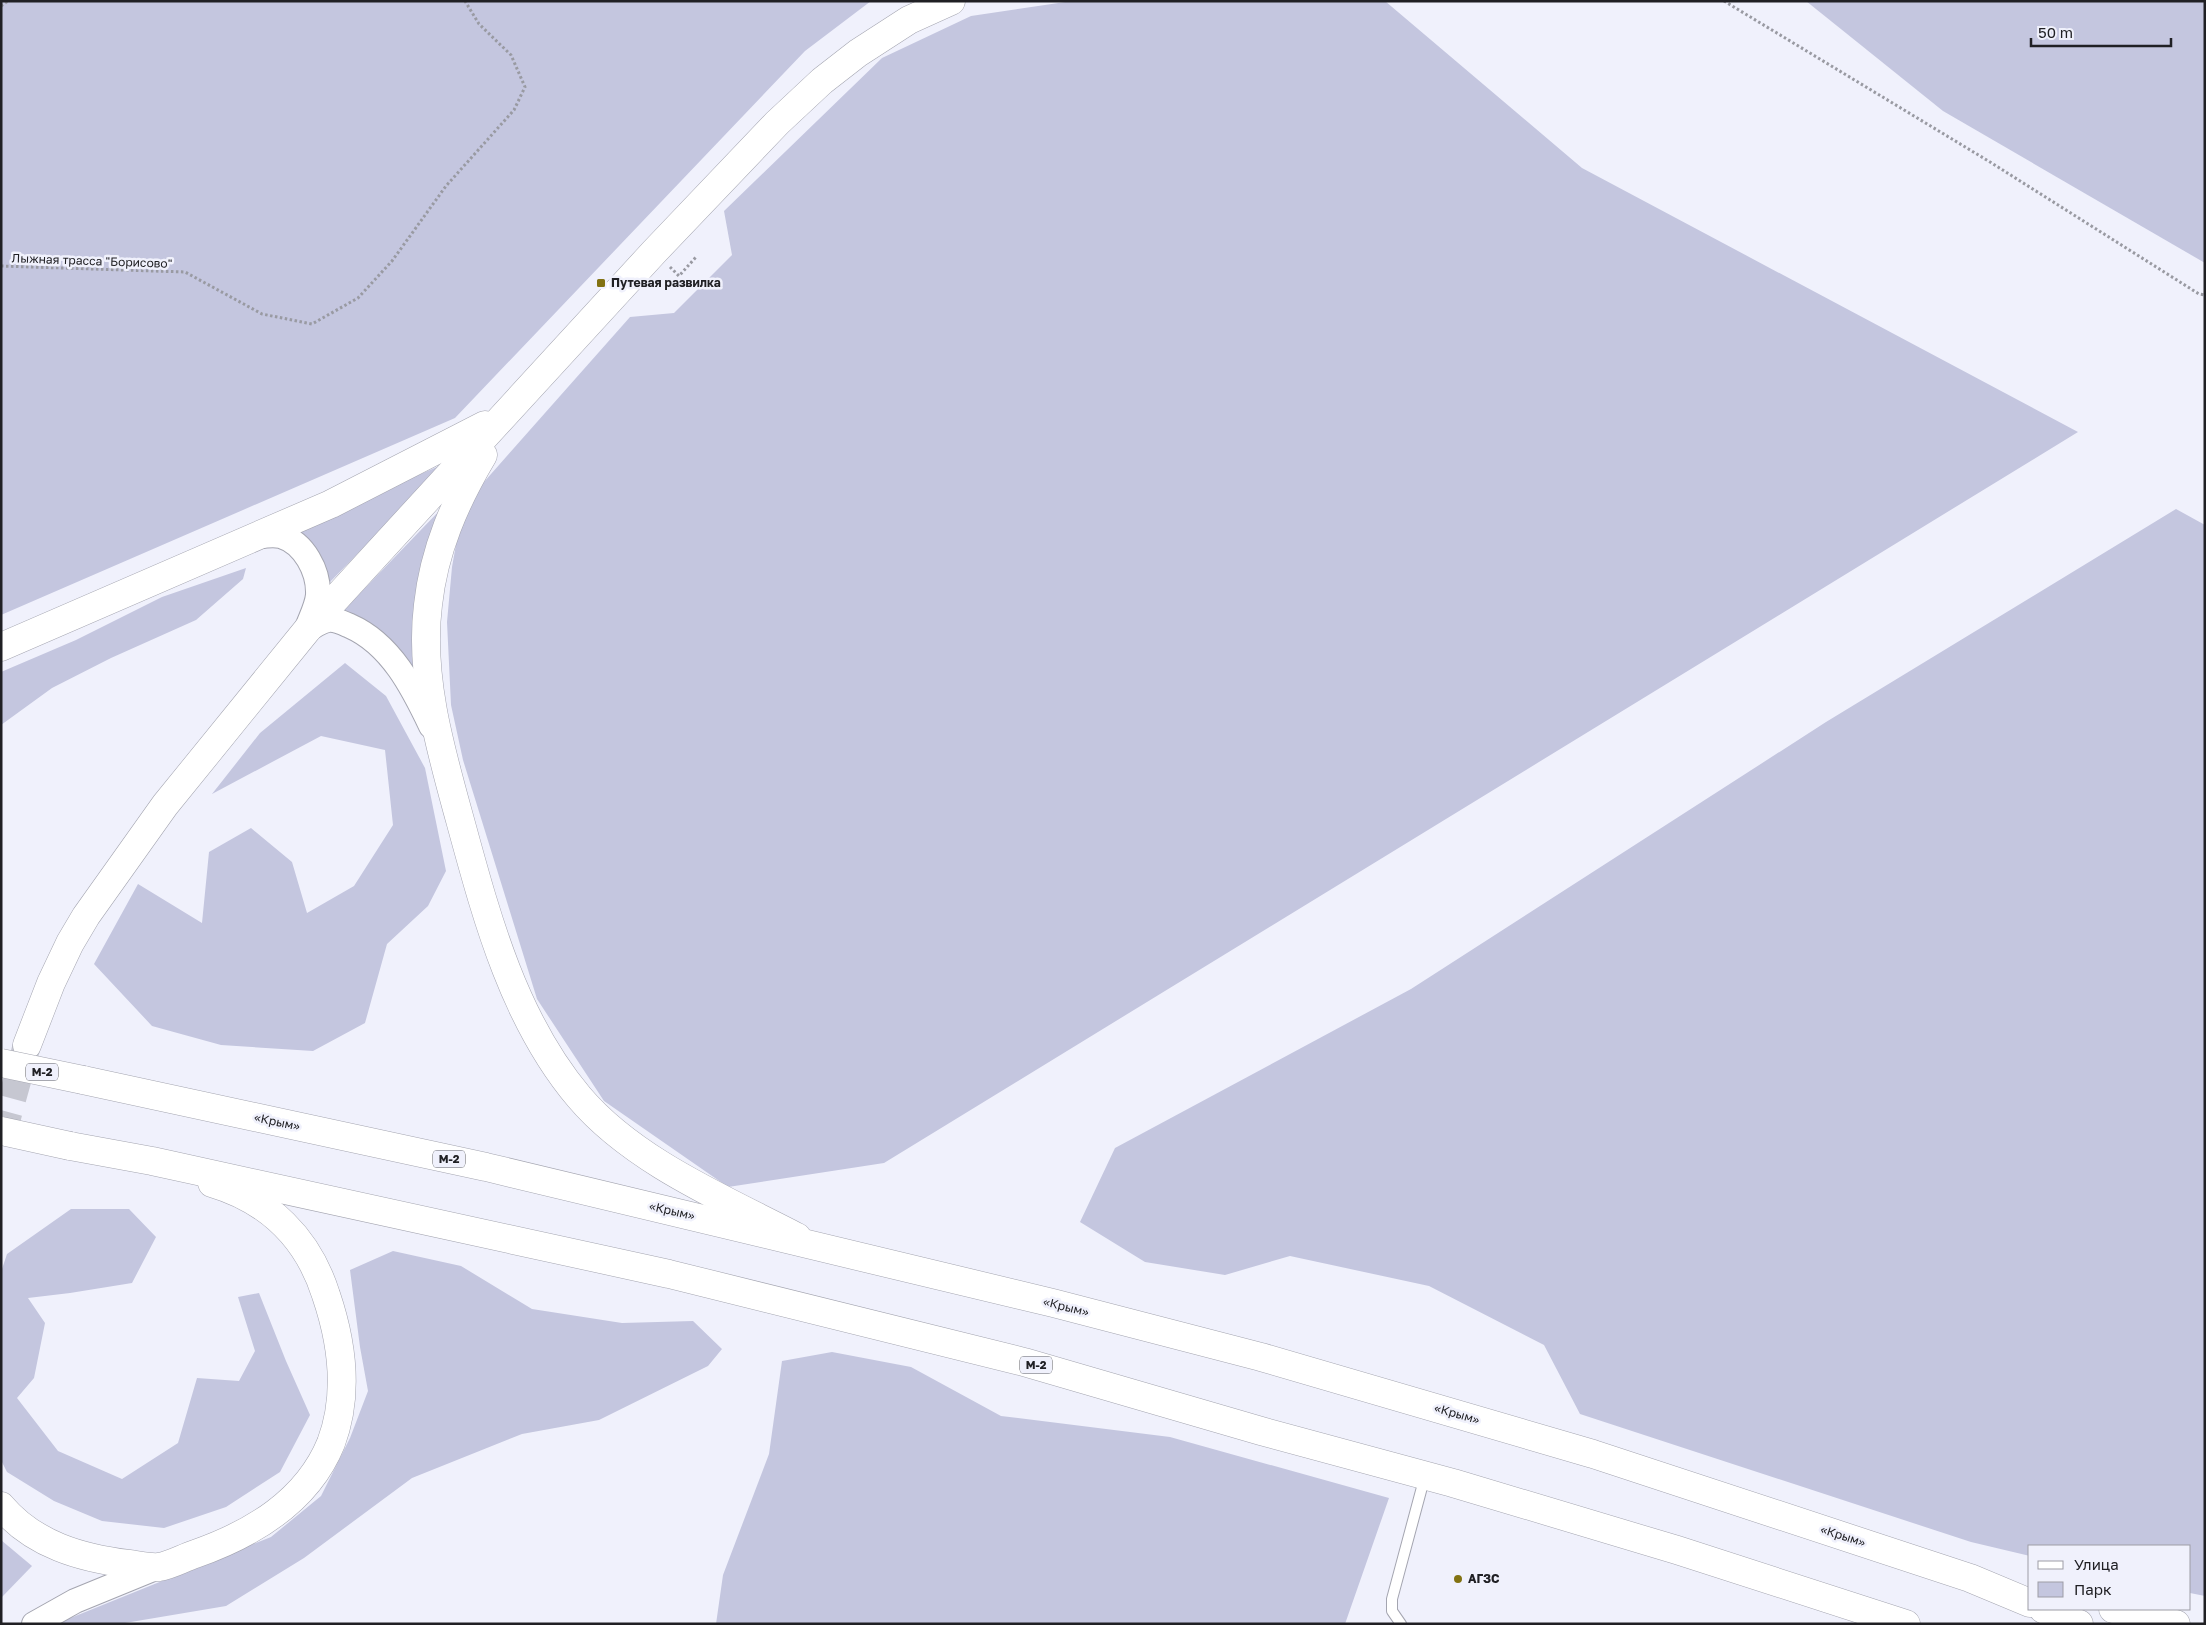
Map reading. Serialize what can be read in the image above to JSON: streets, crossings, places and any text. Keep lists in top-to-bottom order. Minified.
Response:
{"streets":{"main road":["М-2","«Крым»"],"path":["Лыжная трасса \"Борисово\""]},"places":{"transit":["Путевая развилка"],"other":["АГЗС"]},"legend":["Улица","Парк"],"scale_bar":"50 m"}
